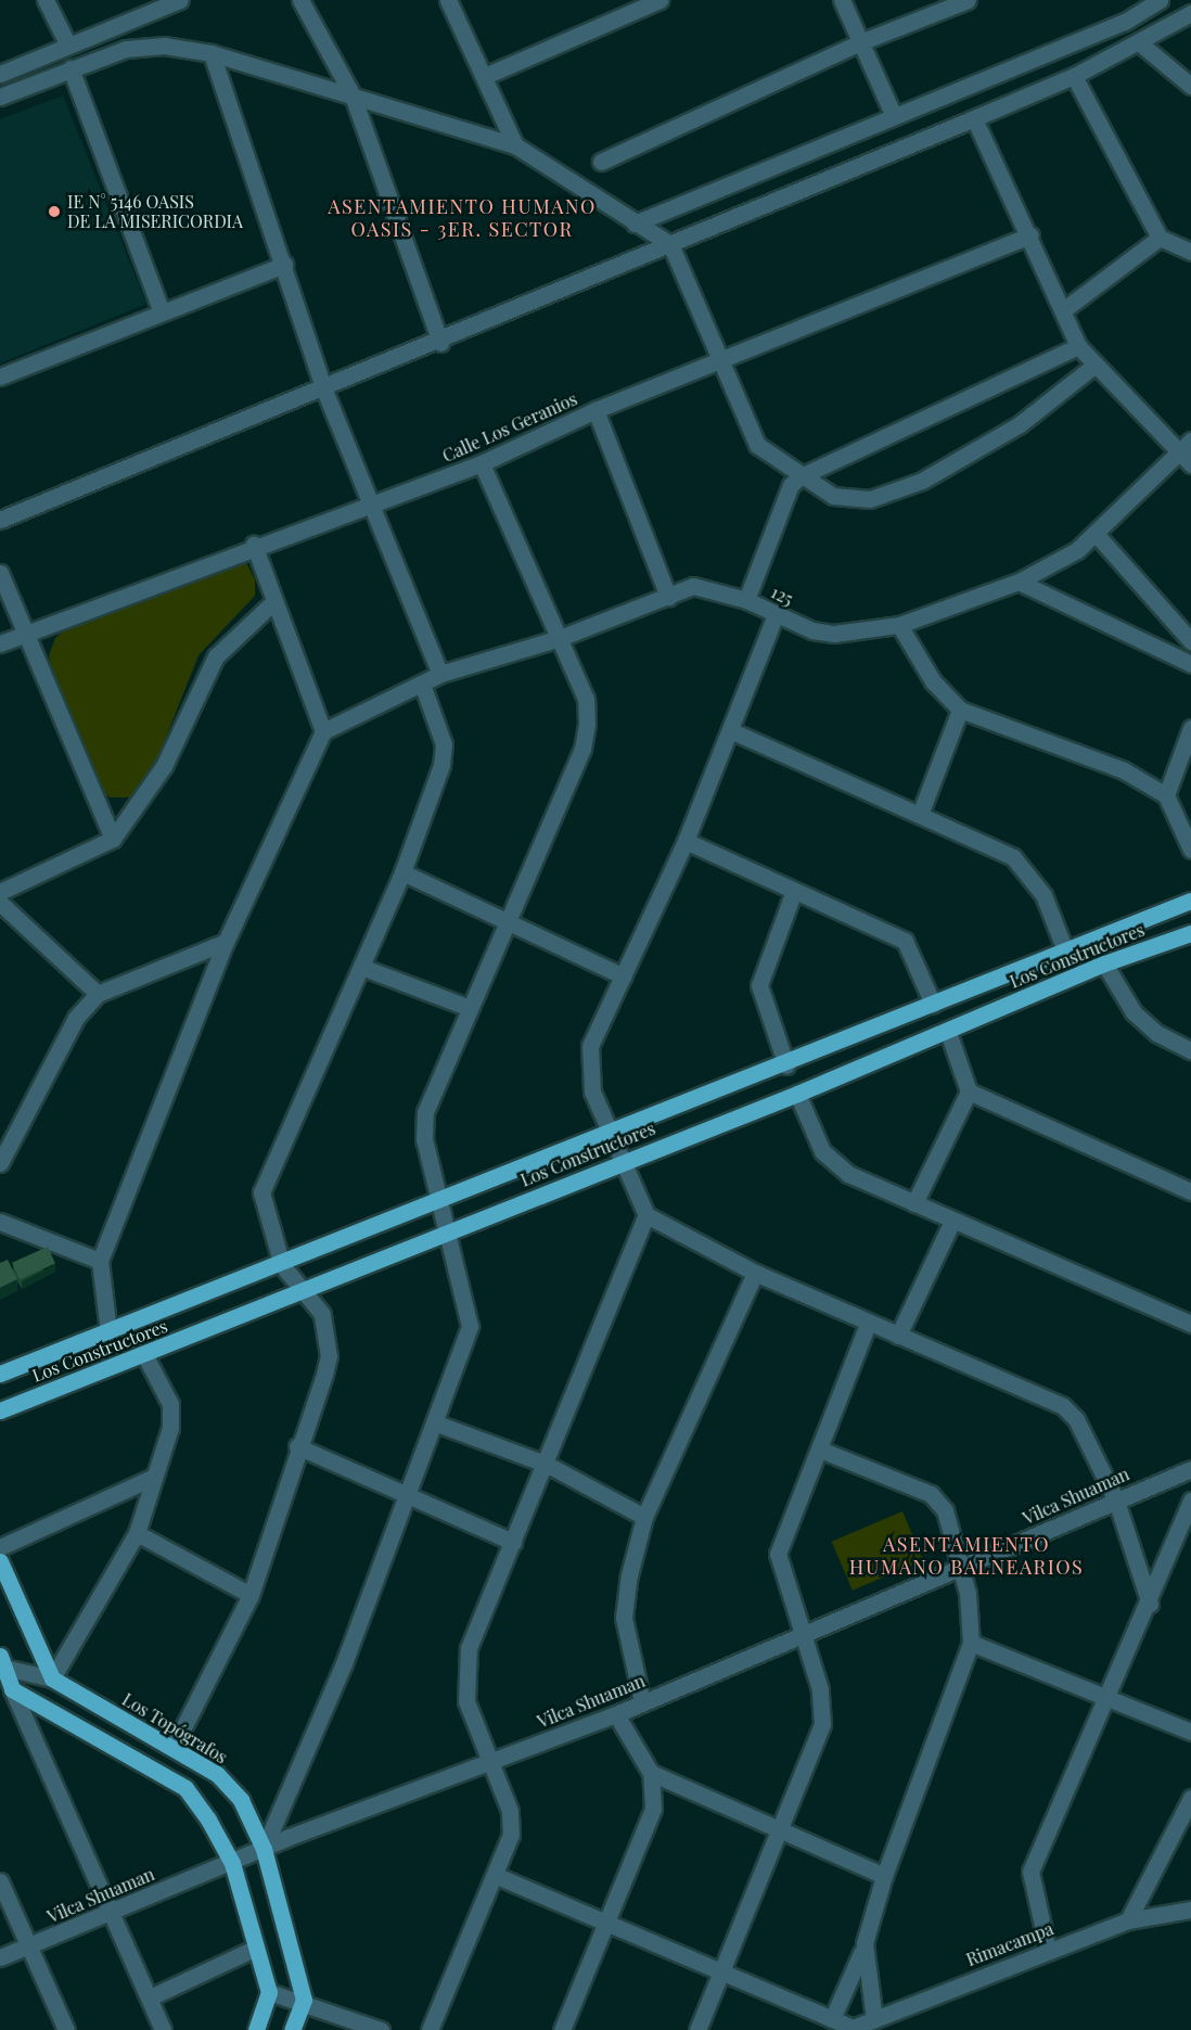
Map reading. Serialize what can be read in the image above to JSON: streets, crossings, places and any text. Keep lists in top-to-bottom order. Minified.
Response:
{"streets":{"main road":["Los Constructores","Los Topógrafos"],"street":["Calle Los Geranios","125","Vilca Shuaman","Rimacampa"]},"crossings":[["Vilca Shuaman","Los Topógrafos"]],"districts":["ASENTAMIENTO HUMANO OASIS - 3ER. SECTOR","ASENTAMIENTO HUMANO BALNEARIOS"],"places":["IE N° 5146 OASIS DE LA MISERICORDIA"]}
